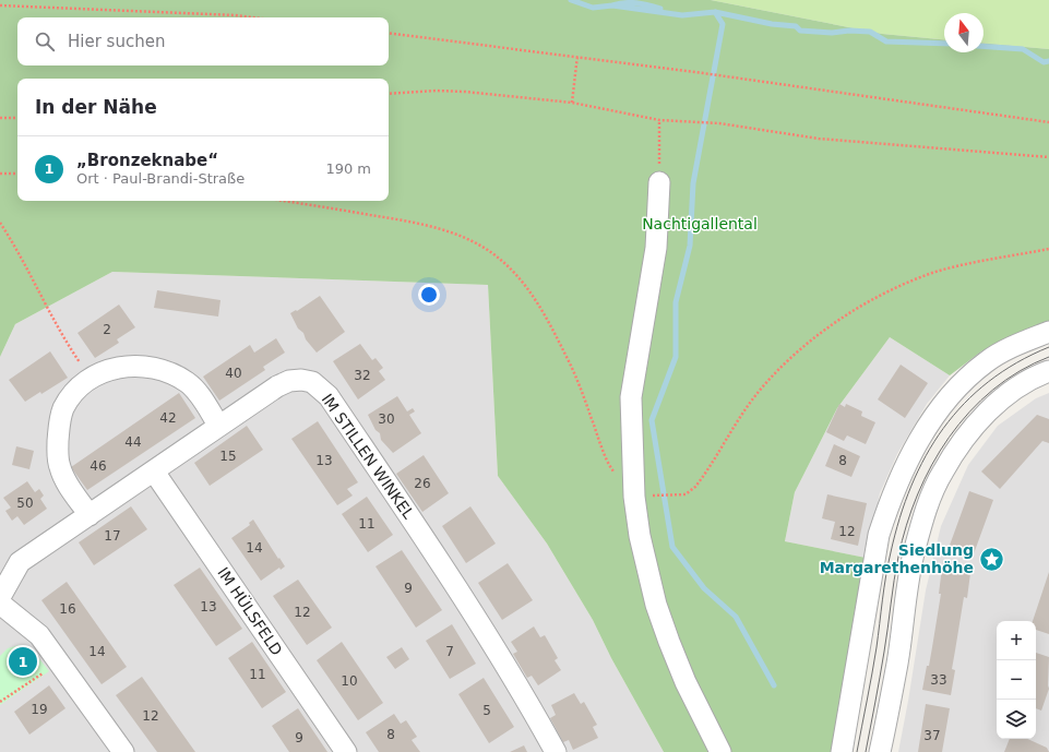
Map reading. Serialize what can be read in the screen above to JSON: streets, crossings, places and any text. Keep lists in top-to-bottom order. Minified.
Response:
{"streets":{"street":["IM STILLEN WINKEL","IM HÜLSFELD"]},"crossings":[["IM STILLEN WINKEL","IM HÜLSFELD"]],"parks":["Nachtigallental"],"places":{"place":["Siedlung Margarethenhöhe"]},"house_numbers":["2","40","32","42","30","44","15","13","8","46","26","50","11","12","17","14","9","13","16","12","14","7","11","33","10","19","5","12","8","37","9"],"north":"top","page":{"search":"Hier suchen","heading":"In der Nähe","list":[{"mark":"1","name":"„Bronzeknabe“","note":"Ort · Paul-Brandi-Straße","value":"190 m"}],"map_buttons":["+","−"],"pins":"1"}}
